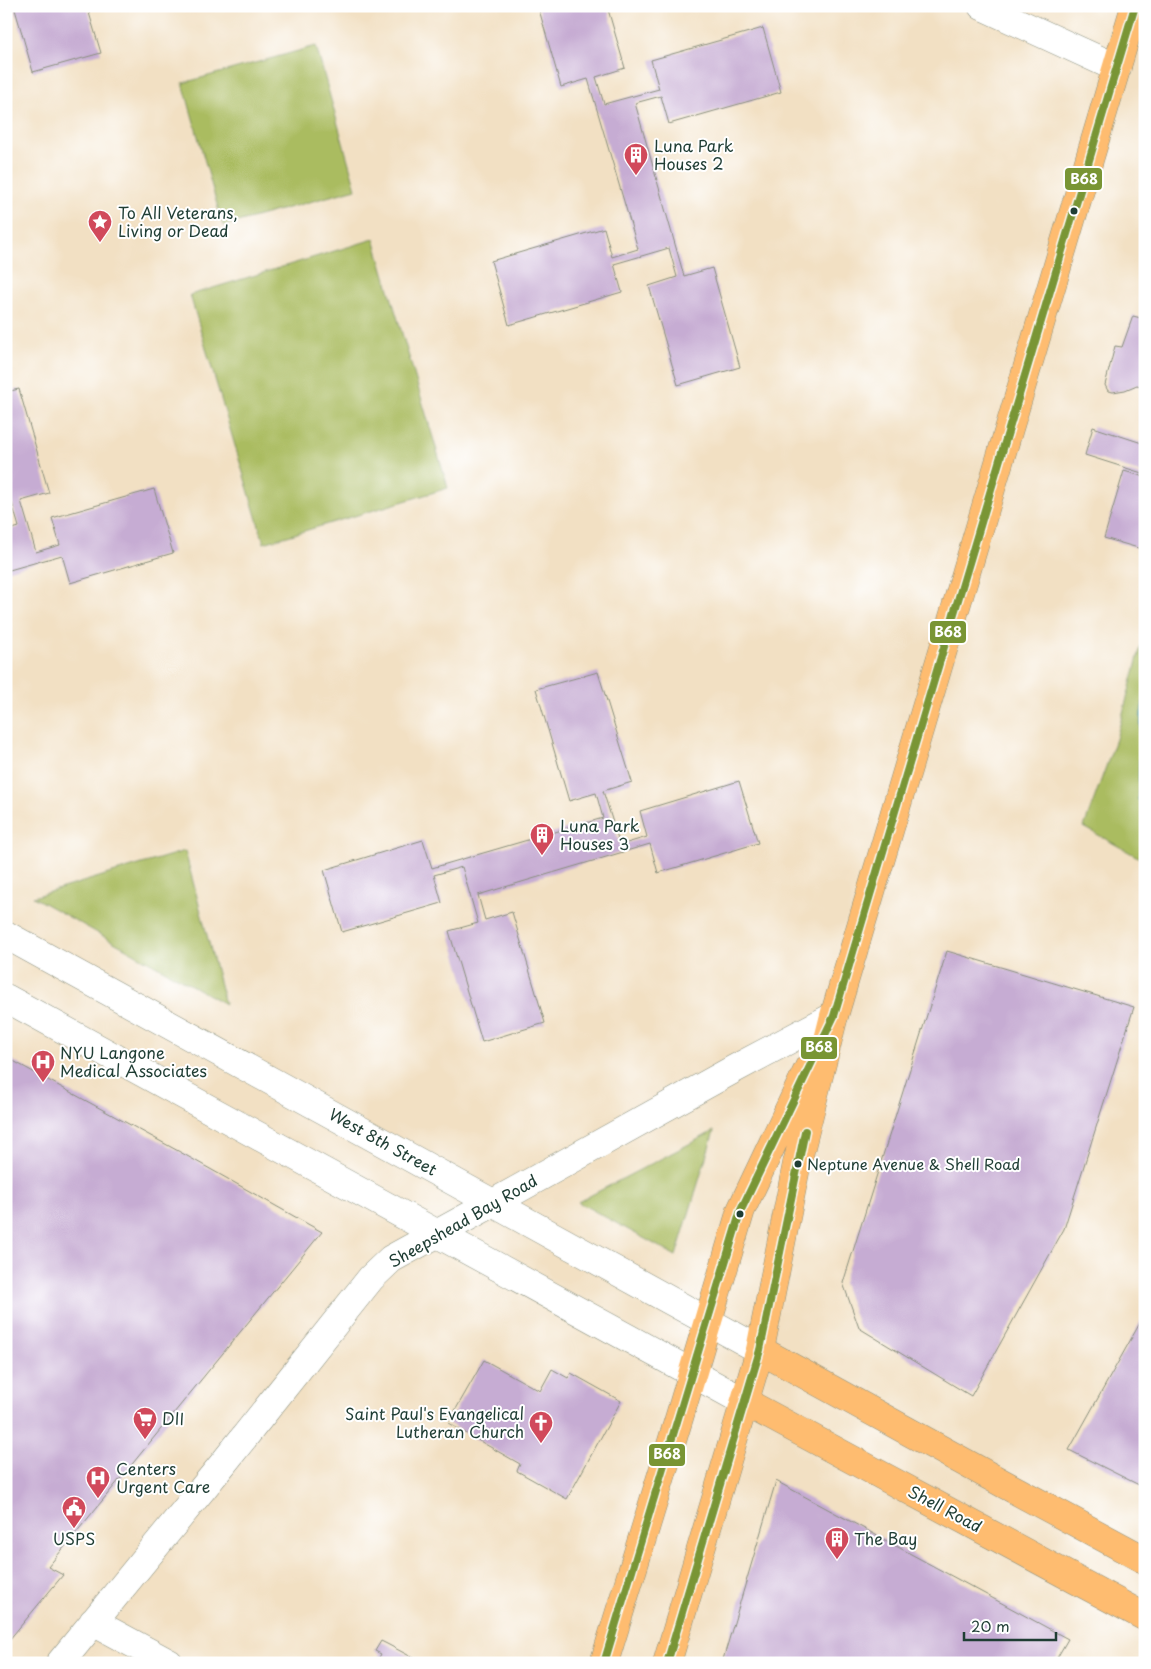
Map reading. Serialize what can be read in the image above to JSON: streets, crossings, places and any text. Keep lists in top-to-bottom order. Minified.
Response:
{"streets":{"main road":["Shell Road"],"street":["West 8th Street","Sheepshead Bay Road"]},"crossings":[["West 8th Street","Sheepshead Bay Road"]],"places":{"building":["Luna Park Houses 2","Luna Park Houses 3","The Bay"],"place":["To All Veterans, Living or Dead"],"hospital":["NYU Langone Medical Associates","Centers Urgent Care"],"other":["Neptune Avenue & Shell Road"],"supermarket":["DII"],"church":["Saint Paul's Evangelical Lutheran Church"],"public building":["USPS"]},"lines":["transit line B68"],"scale_bar":"20 m"}
